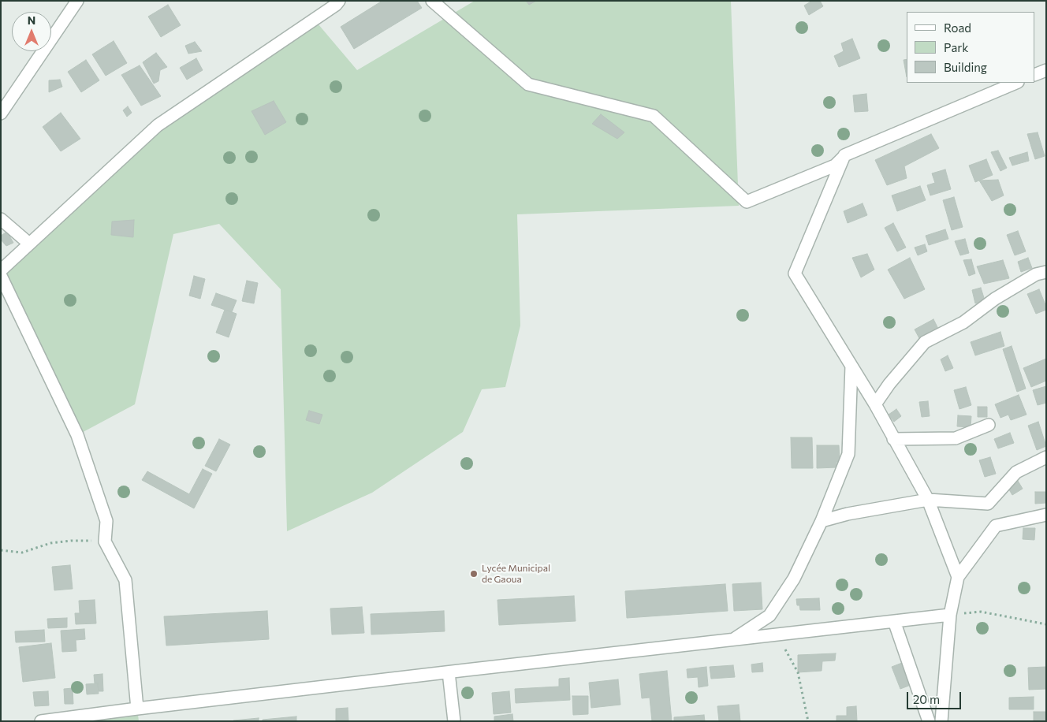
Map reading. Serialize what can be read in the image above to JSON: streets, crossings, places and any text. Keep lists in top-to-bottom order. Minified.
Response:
{"places":["Lycée Municipal de Gaoua"],"legend":["Road","Park","Building"],"scale_bar":"20 m","north":"top"}
